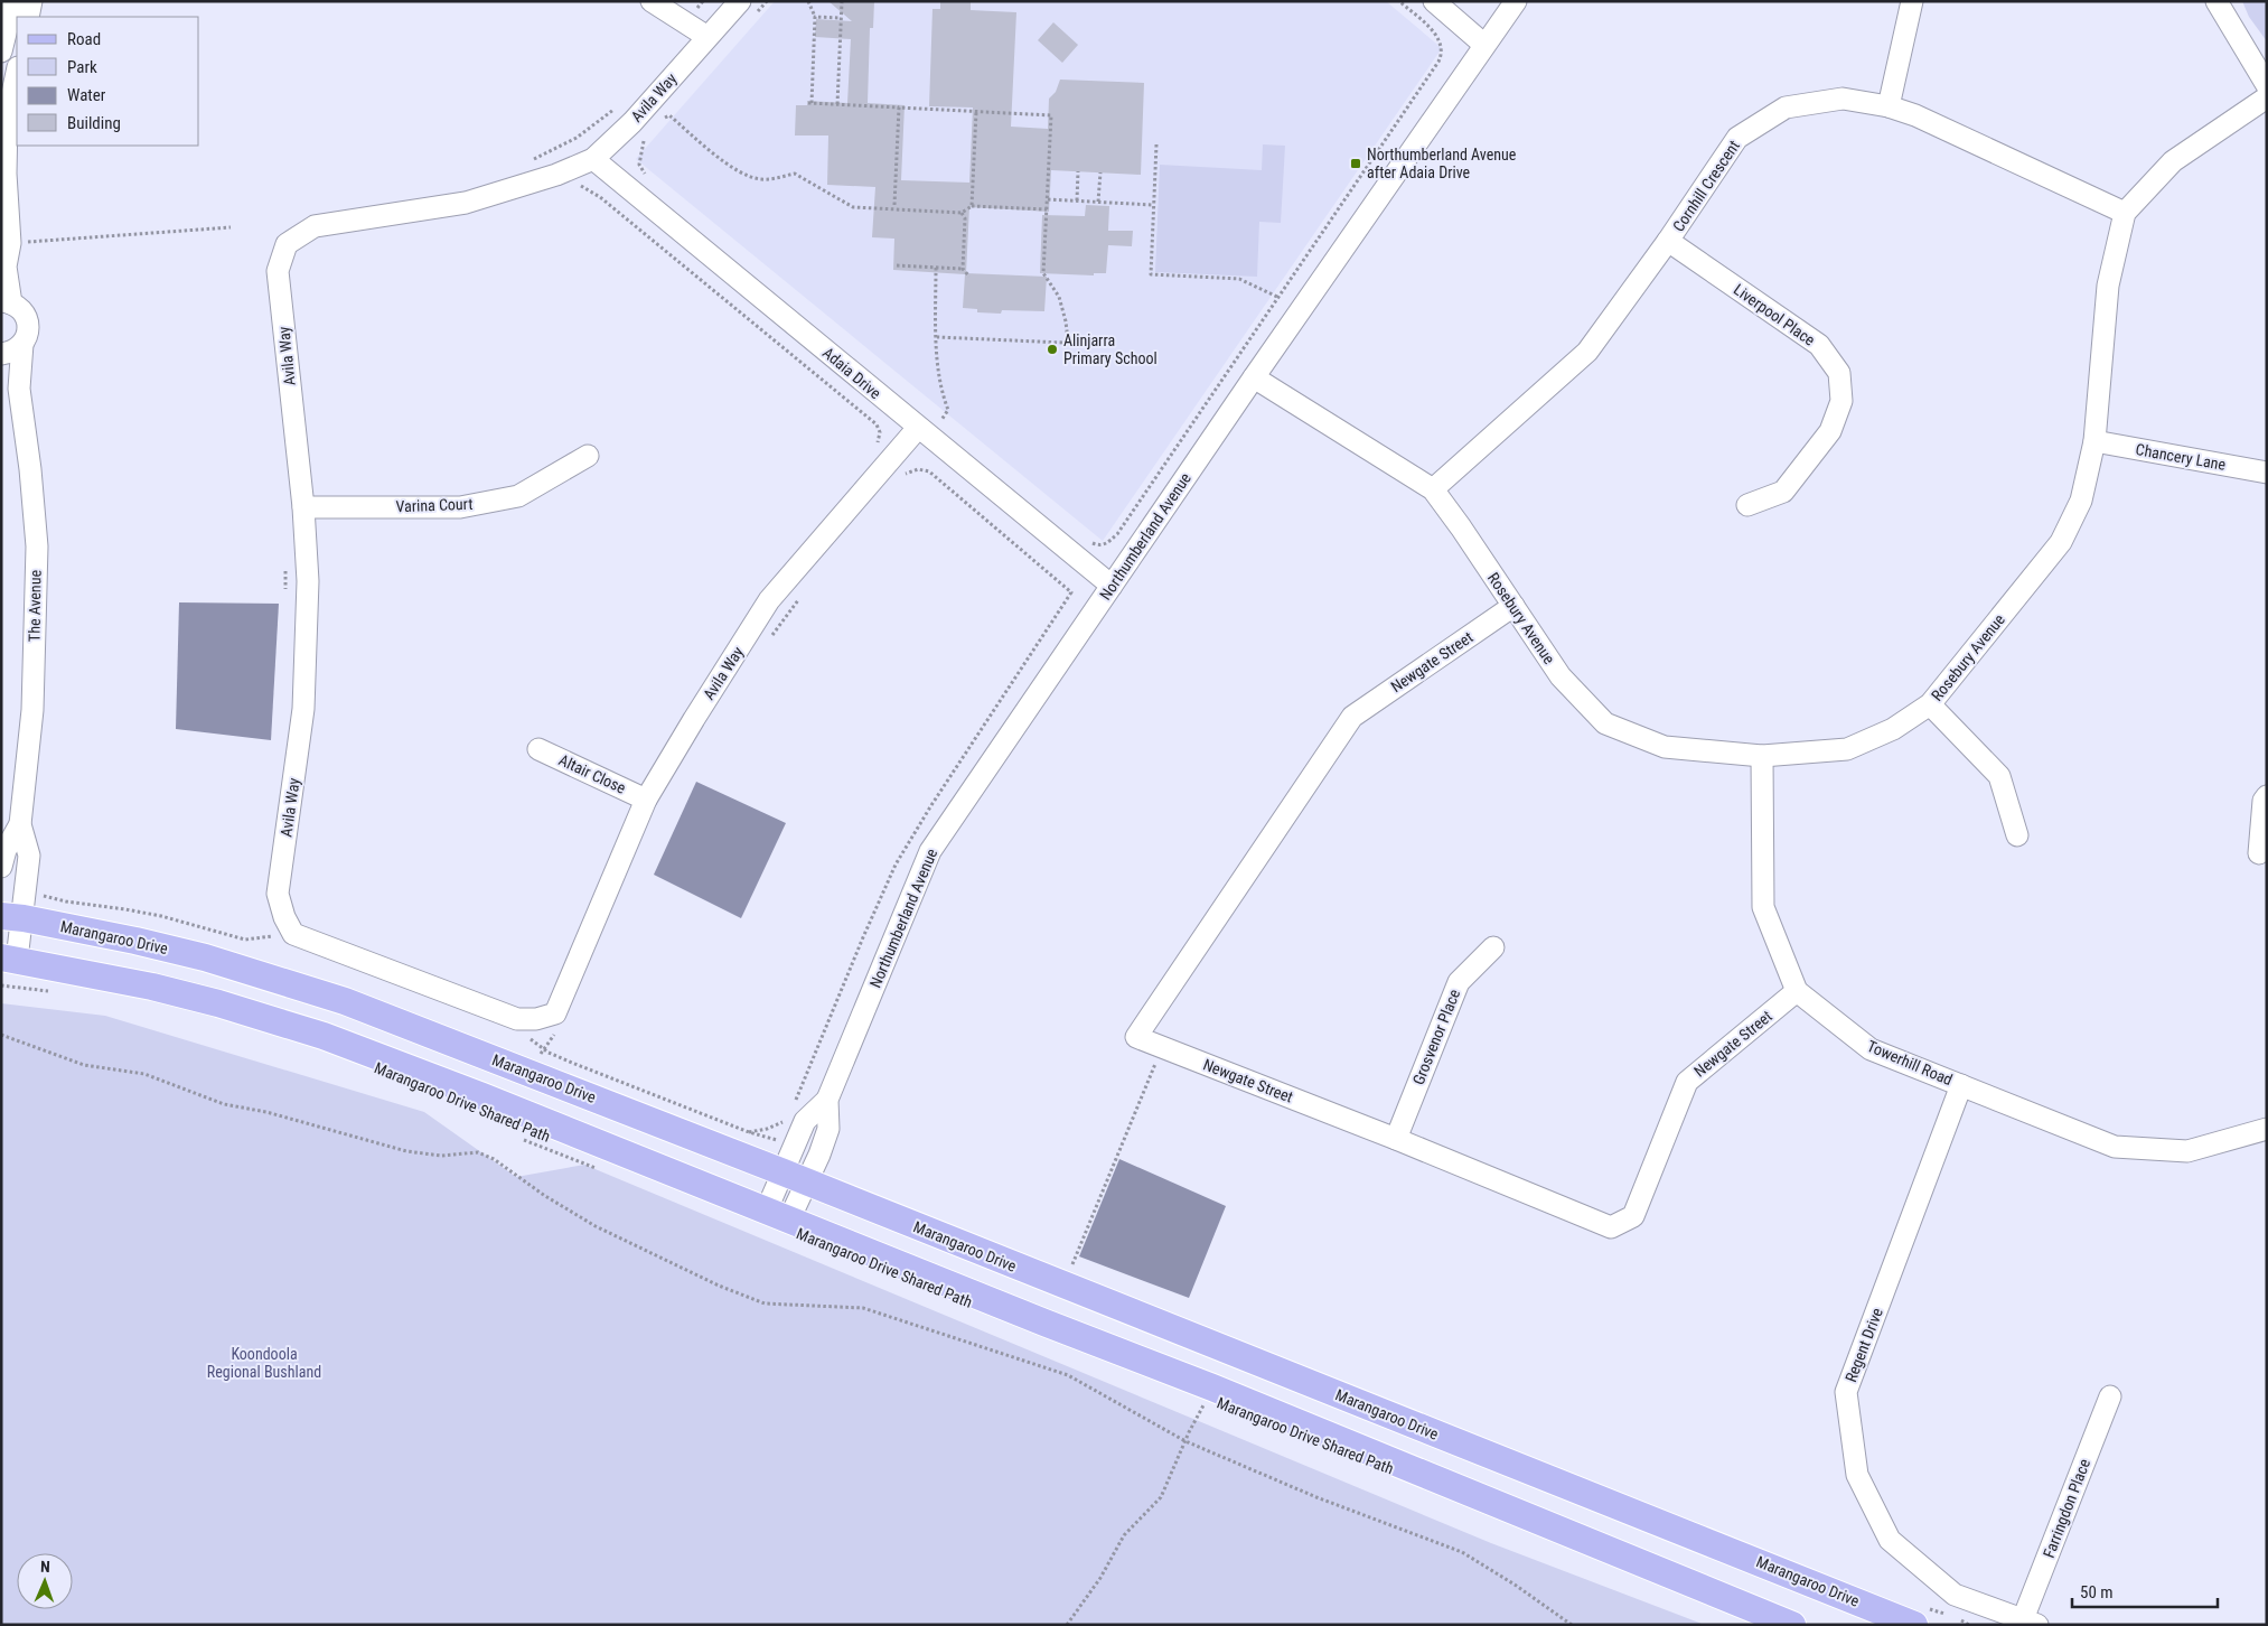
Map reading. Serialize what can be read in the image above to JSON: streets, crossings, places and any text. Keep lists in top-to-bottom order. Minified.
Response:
{"streets":{"main road":["Marangaroo Drive"],"street":["Avila Way","Cornhill Crescent","Liverpool Place","Adaia Drive","Chancery Lane","Varina Court","Northumberland Avenue","The Avenue","Rosebury Avenue","Newgate Street","Altair Close","Grosvenor Place","Towerhill Road","Regent Drive","Farringdon Place"],"path":["Marangaroo Drive Shared Path"]},"crossings":[["Avila Way","Adaia Drive"],["Avila Way","Varina Court"],["Avila Way","Altair Close"],["Cornhill Crescent","Liverpool Place"],["Cornhill Crescent","Rosebury Avenue"],["Adaia Drive","Northumberland Avenue"],["Chancery Lane","Rosebury Avenue"],["Northumberland Avenue","Rosebury Avenue"],["Northumberland Avenue","Marangaroo Drive"],["The Avenue","Marangaroo Drive"],["Rosebury Avenue","Newgate Street"],["Rosebury Avenue","Towerhill Road"],["Newgate Street","Grosvenor Place"],["Newgate Street","Towerhill Road"],["Towerhill Road","Regent Drive"],["Regent Drive","Farringdon Place"]],"parks":["Koondoola Regional Bushland"],"places":{"transit":["Northumberland Avenue after Adaia Drive"],"other":["Alinjarra Primary School"]},"legend":["Road","Park","Water","Building"],"scale_bar":"50 m","north":"top"}
